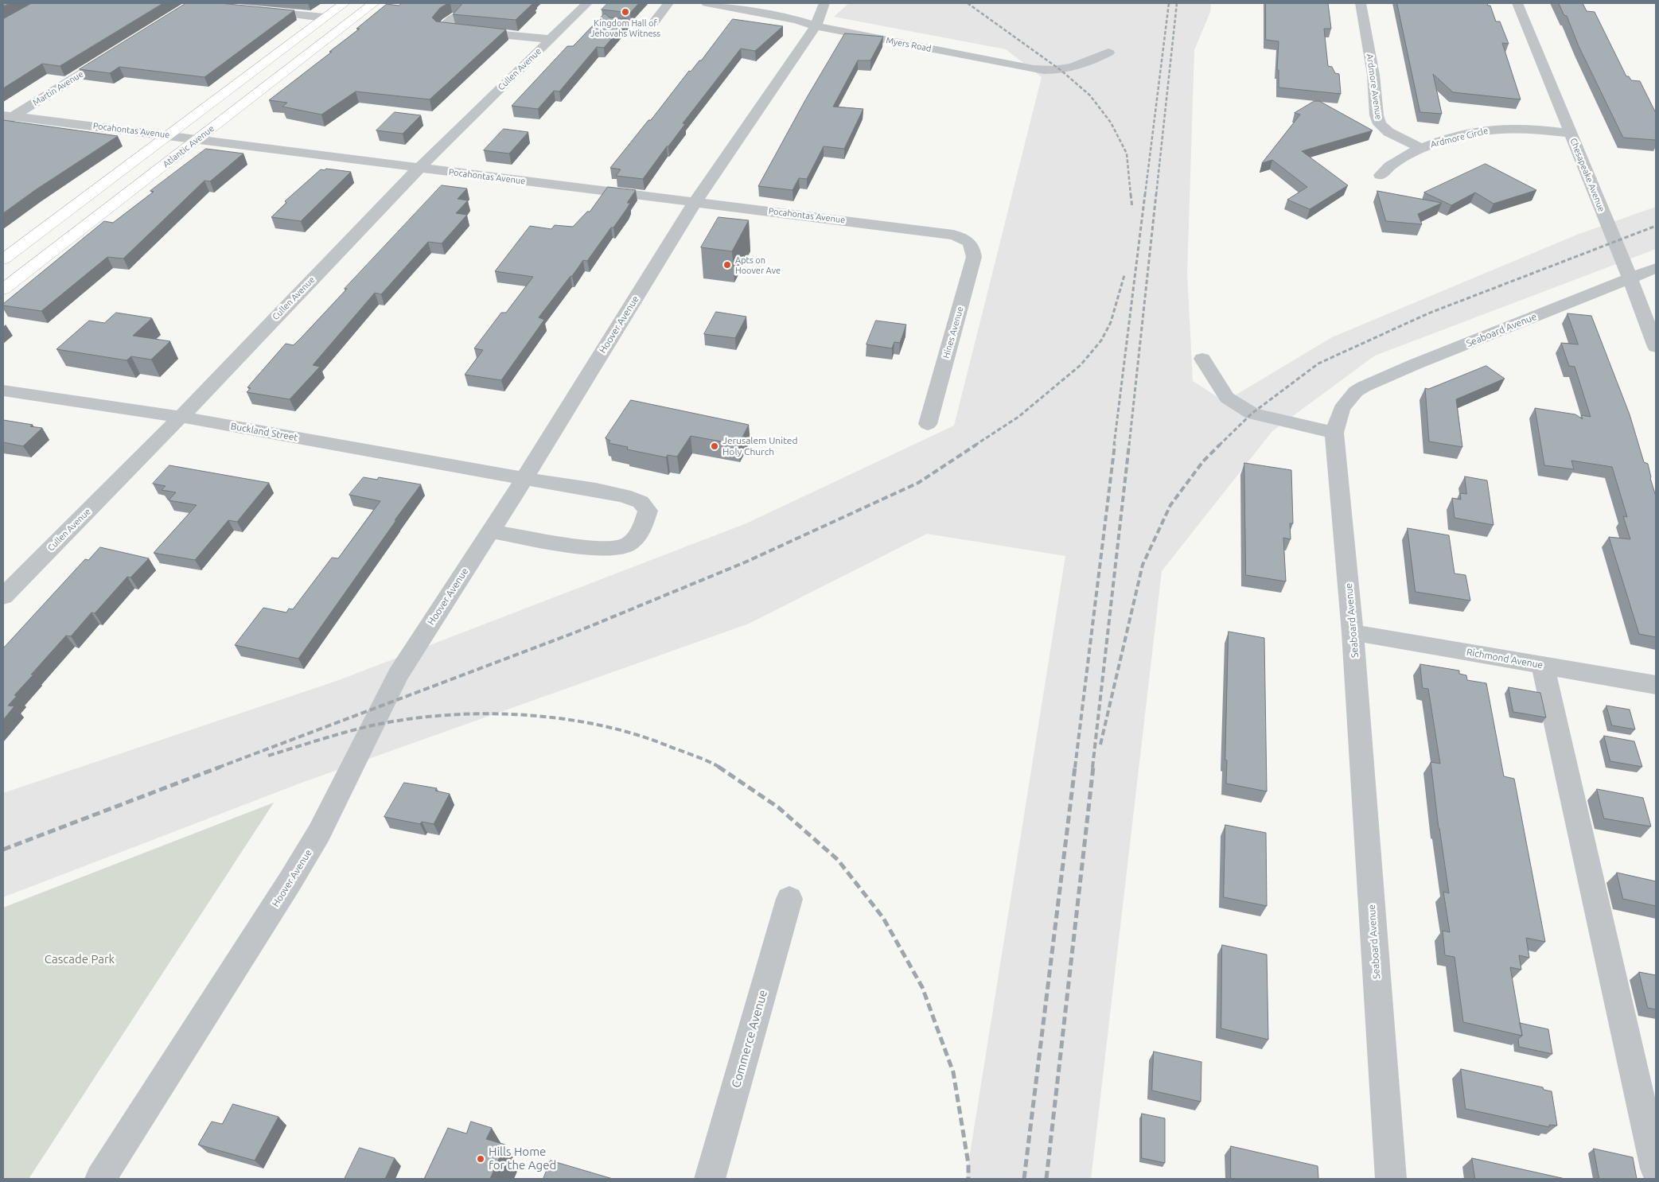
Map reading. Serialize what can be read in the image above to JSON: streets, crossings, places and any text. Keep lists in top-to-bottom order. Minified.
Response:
{"streets":{"main road":["Atlantic Avenue"],"street":["Myers Road","Cullen Avenue","Ardmore Avenue","Martin Avenue","Pocahontas Avenue","Ardmore Circle","Chesapeake Avenue","Hoover Avenue","Seaboard Avenue","Hines Avenue","Buckland Street","Richmond Avenue","Commerce Avenue"]},"crossings":[["Myers Road","Hoover Avenue"],["Cullen Avenue","Pocahontas Avenue"],["Cullen Avenue","Buckland Street"],["Ardmore Avenue","Ardmore Circle"],["Martin Avenue","Pocahontas Avenue"],["Pocahontas Avenue","Atlantic Avenue"],["Pocahontas Avenue","Hoover Avenue"],["Pocahontas Avenue","Hines Avenue"],["Ardmore Circle","Chesapeake Avenue"],["Chesapeake Avenue","Seaboard Avenue"],["Hoover Avenue","Buckland Street"],["Seaboard Avenue","Richmond Avenue"]],"parks":["Cascade Park"],"places":["Kingdom Hall of Jehovahs Witness","Apts on Hoover Ave","Jerusalem United Holy Church","Hills Home for the Aged"]}
